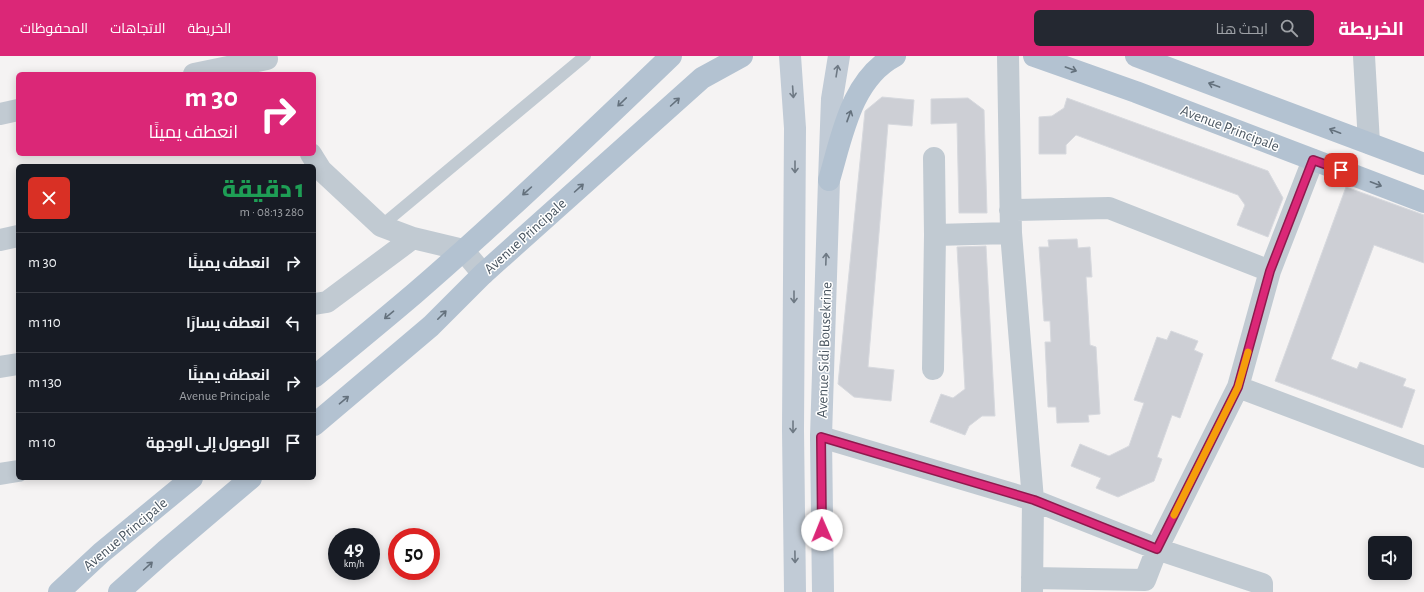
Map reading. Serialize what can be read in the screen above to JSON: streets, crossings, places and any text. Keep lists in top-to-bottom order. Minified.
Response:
{"streets":{"main road":["Avenue Principale","Avenue Sidi Bousekrine"]},"page":{"header":"الخريطة","search":"ابحث هنا","nav":["الخريطة","الاتجاهات","المحفوظات"],"turn":["30 m","انعطف يمينًا"],"heading":["1 دقيقة","280 m · 08:13"],"list":[{"name":"انعطف يمينًا","value":"30 m"},{"name":"انعطف يسارًا","value":"110 m"},{"name":"انعطف يمينًا","note":"Avenue Principale","value":"130 m"},{"name":"الوصول إلى الوجهة","value":"10 m"}],"speed":"49 km/h","limit":"50"}}
